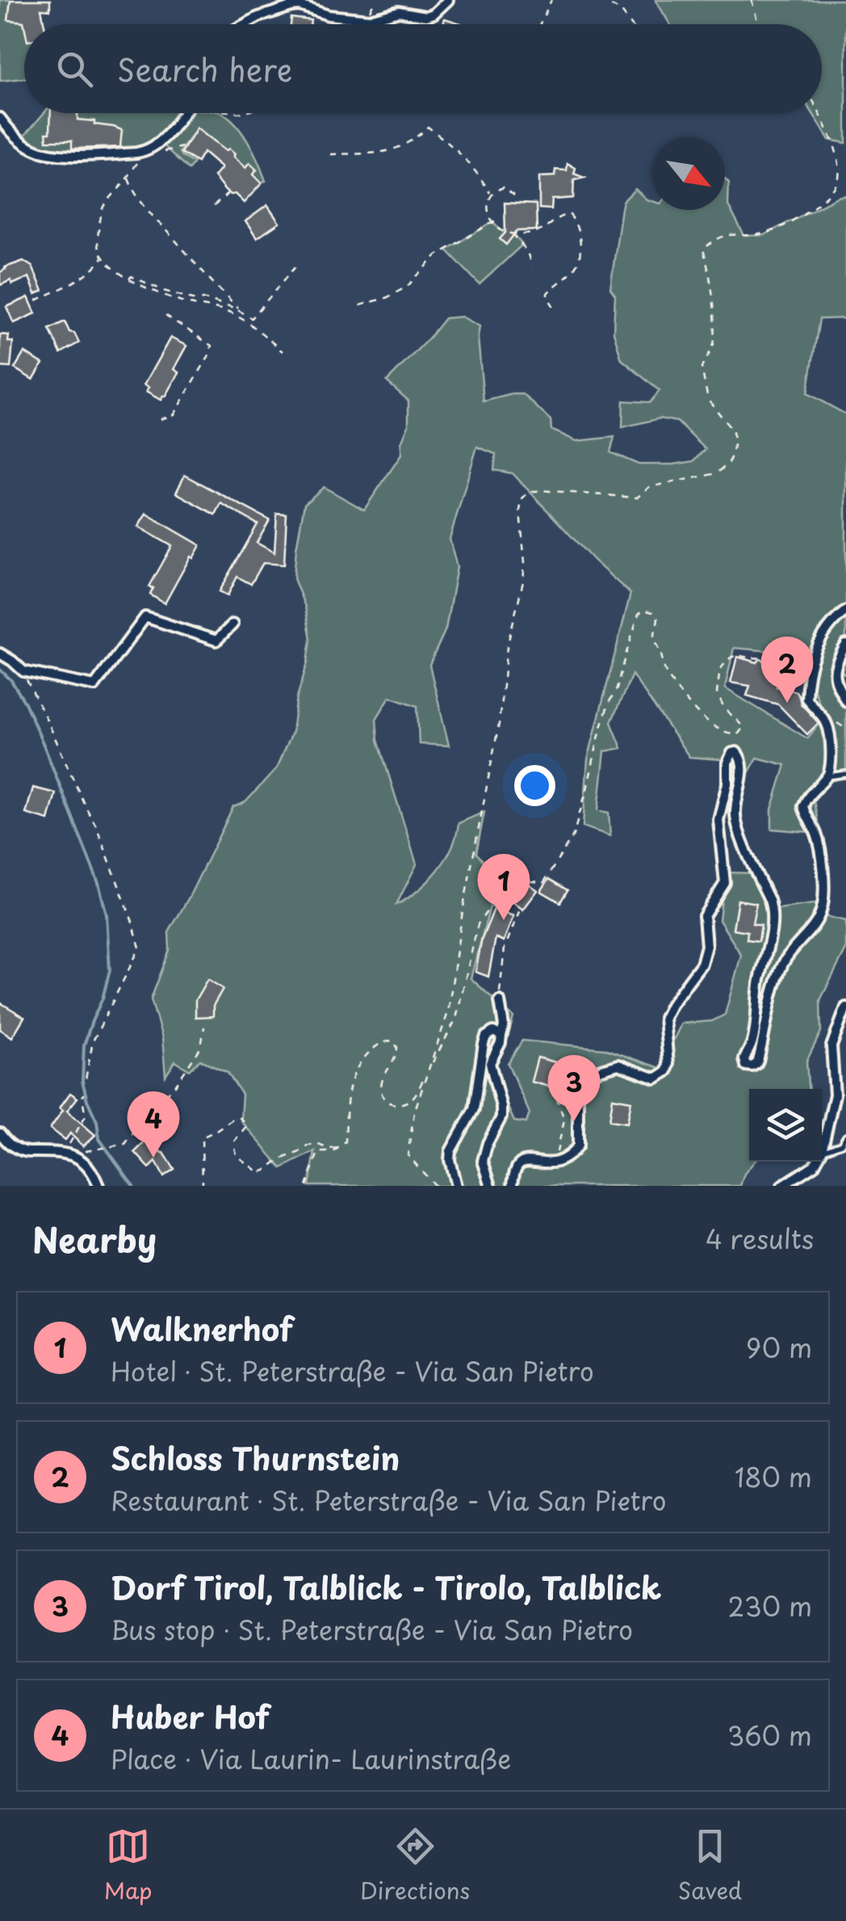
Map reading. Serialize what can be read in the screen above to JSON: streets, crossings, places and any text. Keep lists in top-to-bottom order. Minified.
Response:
{"north":"bottom right","page":{"search":"Search here","pins":["2","1","3","4"],"heading":["Nearby","4 results"],"list":[{"mark":"1","name":"Walknerhof","note":"Hotel · St. Peterstraße - Via San Pietro","value":"90 m"},{"mark":"2","name":"Schloss Thurnstein","note":"Restaurant · St. Peterstraße - Via San Pietro","value":"180 m"},{"mark":"3","name":"Dorf Tirol, Talblick - Tirolo, Talblick","note":"Bus stop · St. Peterstraße - Via San Pietro","value":"230 m"},{"mark":"4","name":"Huber Hof","note":"Place · Via Laurin- Laurinstraße","value":"360 m"}],"nav":["Map","Directions","Saved"]}}
